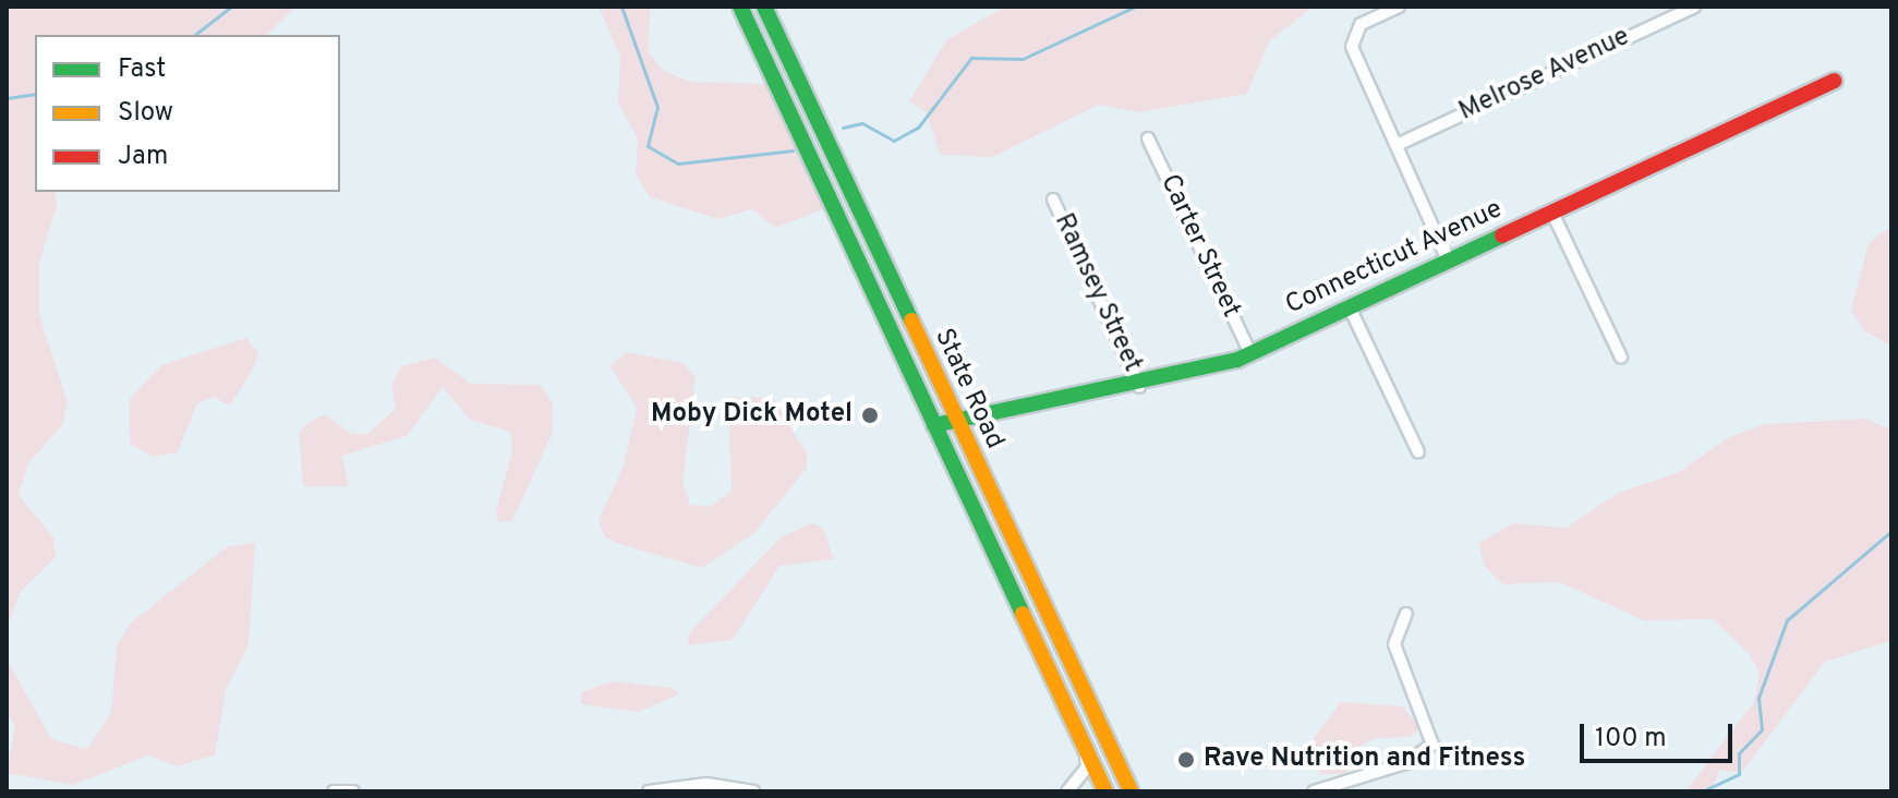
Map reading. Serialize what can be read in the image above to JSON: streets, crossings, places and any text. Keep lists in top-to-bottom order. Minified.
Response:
{"streets":{"main road":["Connecticut Avenue","State Road"],"street":["Melrose Avenue","Carter Street","Ramsey Street"]},"crossings":[["Carter Street","Connecticut Avenue"],["Connecticut Avenue","Ramsey Street"],["Connecticut Avenue","State Road"]],"places":["Moby Dick Motel","Rave Nutrition and Fitness"],"legend":["Fast","Slow","Jam"],"scale_bar":"100 m"}
